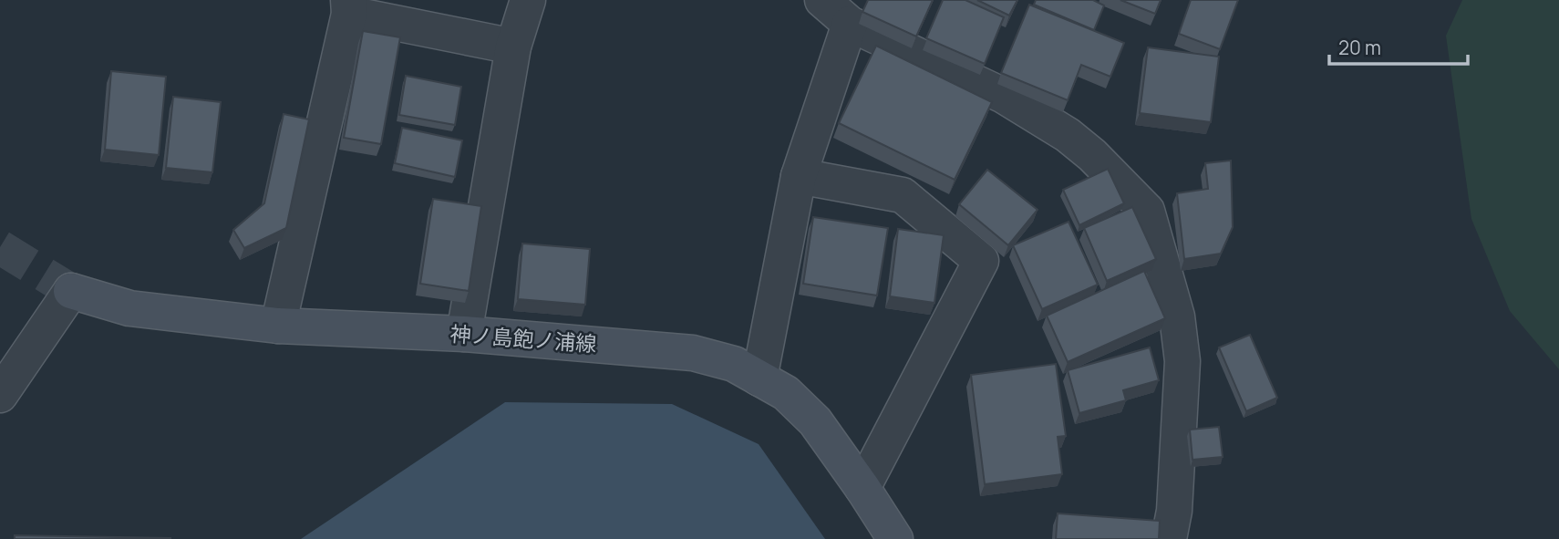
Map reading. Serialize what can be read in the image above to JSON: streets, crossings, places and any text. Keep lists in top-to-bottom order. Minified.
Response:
{"streets":{"main road":["神ノ島飽ノ浦線"]},"scale_bar":"20 m"}
